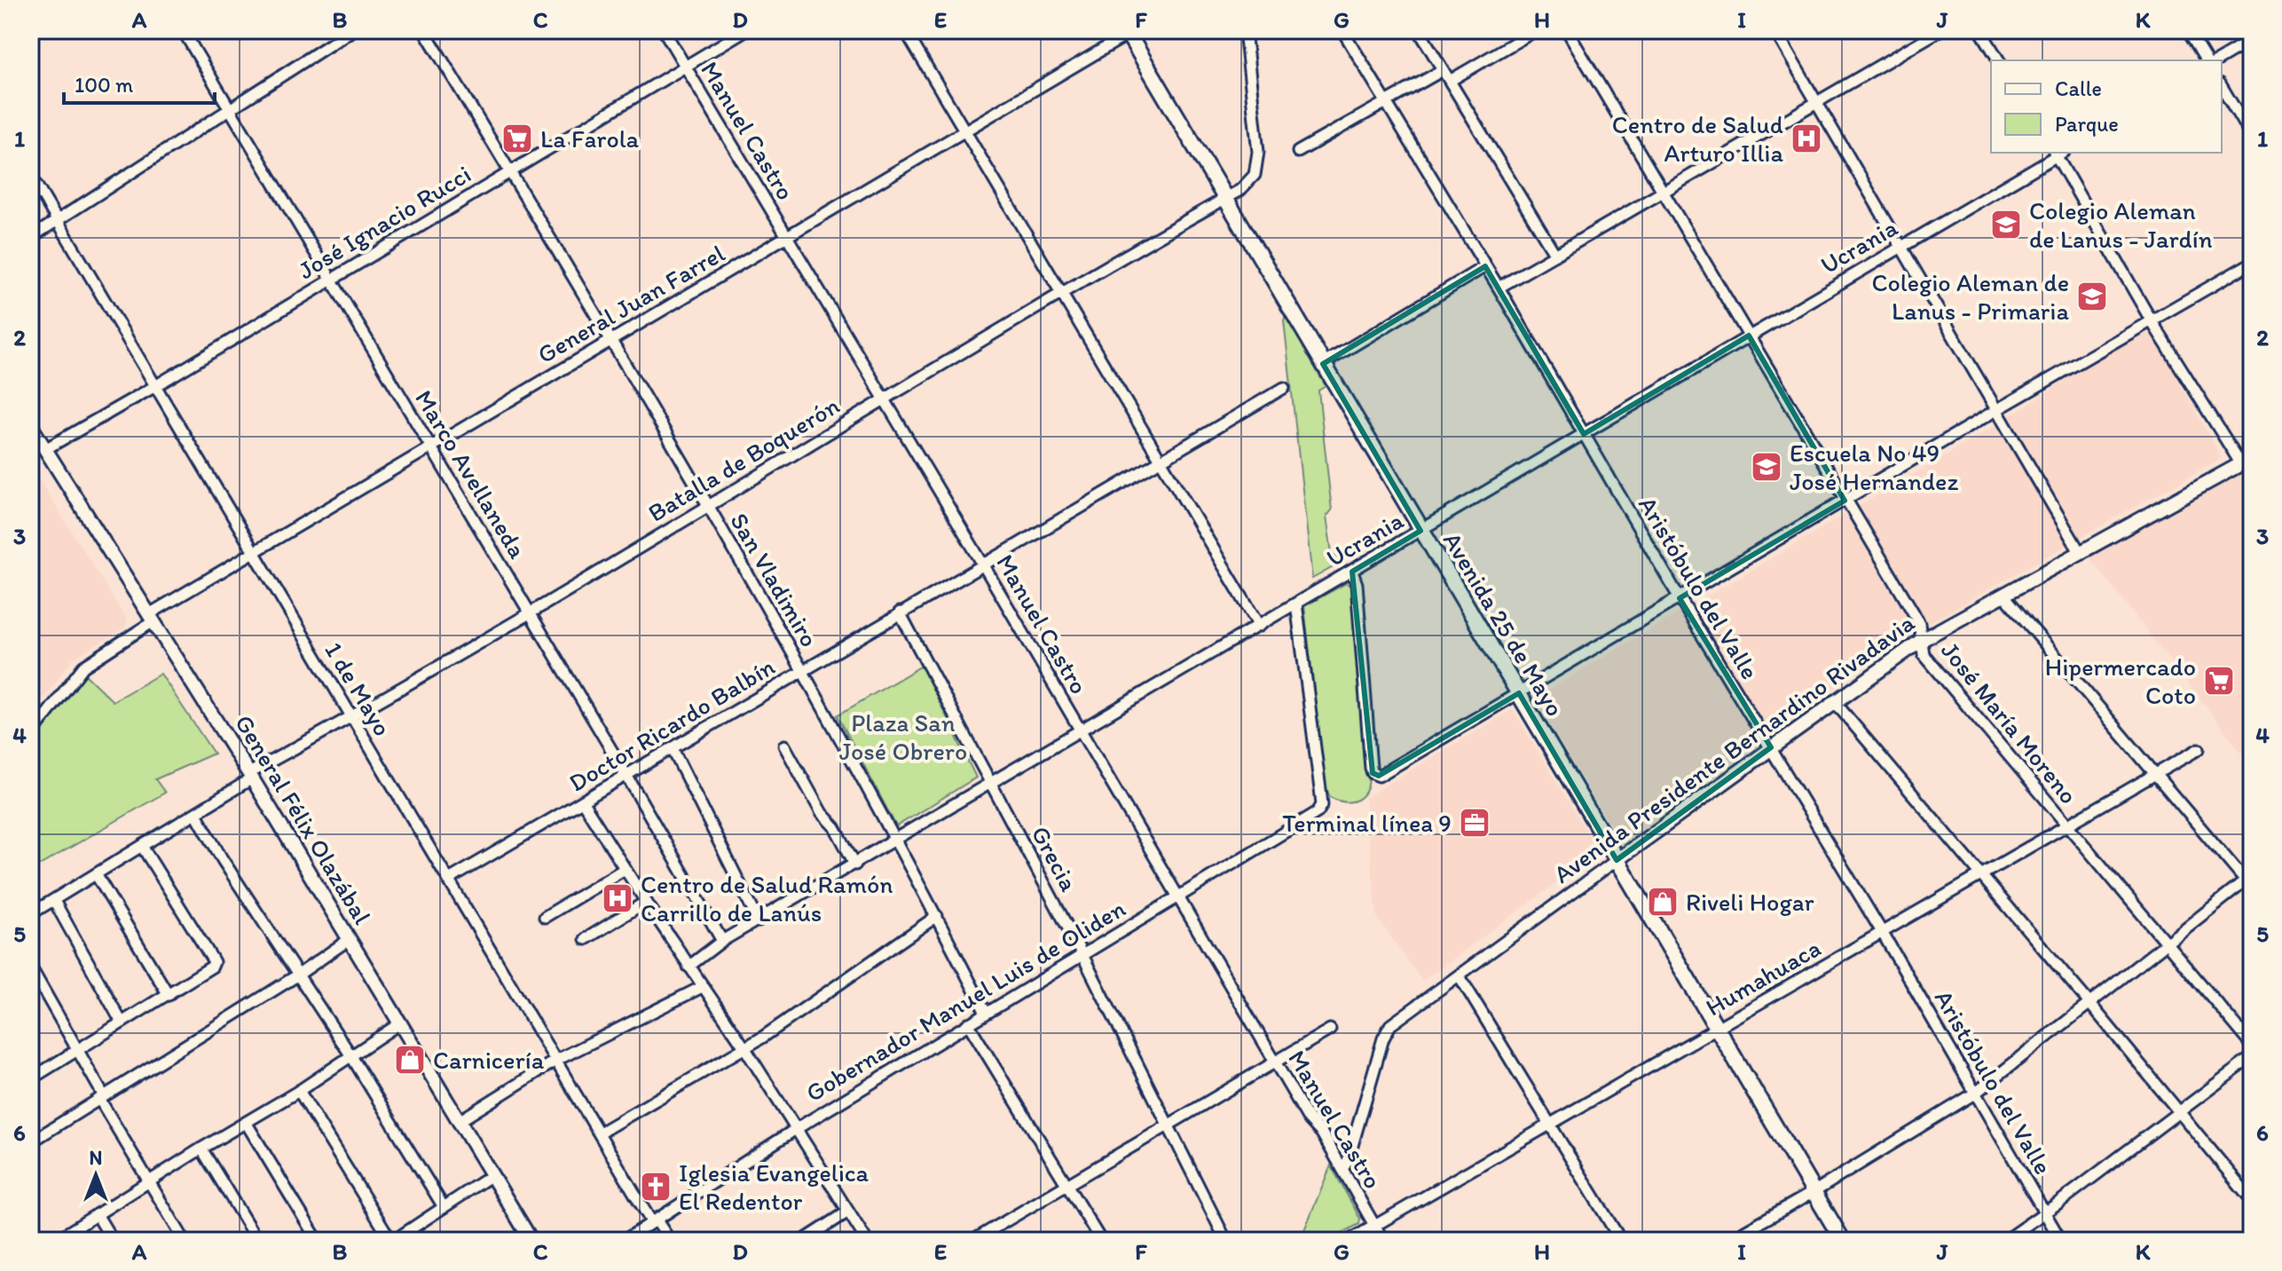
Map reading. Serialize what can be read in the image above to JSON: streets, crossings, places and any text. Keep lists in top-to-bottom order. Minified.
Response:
{"streets":{"main road":["Avenida 25 de Mayo"],"street":["Manuel Castro","José Ignacio Rucci","Ucrania","General Juan Farrel","Batalla de Boquerón","Marco Avellaneda","San Vladimiro","Aristóbulo del Valle","1 de Mayo","José María Moreno","Doctor Ricardo Balbín","Avenida Presidente Bernardino Rivadavia","General Félix Olazábal","Grecia","Humahuaca","Gobernador Manuel Luis de Oliden"]},"crossings":[["Manuel Castro","José Ignacio Rucci"],["Manuel Castro","Ucrania"],["Manuel Castro","General Juan Farrel"],["Manuel Castro","Batalla de Boquerón"],["Manuel Castro","Doctor Ricardo Balbín"],["Manuel Castro","Avenida Presidente Bernardino Rivadavia"],["Manuel Castro","Humahuaca"],["Manuel Castro","Gobernador Manuel Luis de Oliden"],["José Ignacio Rucci","Marco Avellaneda"],["José Ignacio Rucci","San Vladimiro"],["José Ignacio Rucci","1 de Mayo"],["José Ignacio Rucci","General Félix Olazábal"],["Ucrania","Marco Avellaneda"],["Ucrania","San Vladimiro"],["Ucrania","Aristóbulo del Valle"],["Ucrania","Avenida 25 de Mayo"],["Ucrania","José María Moreno"],["Ucrania","Grecia"],["Ucrania","Gobernador Manuel Luis de Oliden"],["General Juan Farrel","Marco Avellaneda"],["General Juan Farrel","San Vladimiro"],["General Juan Farrel","Avenida 25 de Mayo"],["General Juan Farrel","1 de Mayo"],["General Juan Farrel","General Félix Olazábal"],["Batalla de Boquerón","Marco Avellaneda"],["Batalla de Boquerón","San Vladimiro"],["Batalla de Boquerón","Avenida 25 de Mayo"],["Batalla de Boquerón","1 de Mayo"],["Batalla de Boquerón","General Félix Olazábal"],["Marco Avellaneda","Doctor Ricardo Balbín"],["San Vladimiro","Doctor Ricardo Balbín"],["San Vladimiro","Gobernador Manuel Luis de Oliden"],["Aristóbulo del Valle","Avenida Presidente Bernardino Rivadavia"],["Aristóbulo del Valle","Humahuaca"],["Avenida 25 de Mayo","Avenida Presidente Bernardino Rivadavia"],["Avenida 25 de Mayo","Humahuaca"],["1 de Mayo","Doctor Ricardo Balbín"],["1 de Mayo","Gobernador Manuel Luis de Oliden"],["José María Moreno","Avenida Presidente Bernardino Rivadavia"],["José María Moreno","Humahuaca"],["Doctor Ricardo Balbín","Grecia"],["Grecia","Gobernador Manuel Luis de Oliden"]],"parks":["Plaza San José Obrero"],"places":{"supermarket":["La Farola","Hipermercado Coto"],"hospital":["Centro de Salud Arturo Illia","Centro de Salud Ramón Carrillo de Lanús"],"school or university":["Colegio Aleman de Lanus - Jardín","Colegio Aleman de Lanus - Primaria","Escuela No 49 José Hernandez"],"office":["Terminal línea 9"],"shop":["Riveli Hogar","Carnicería"],"church":["Iglesia Evangelica El Redentor"]},"legend":["Calle","Parque"],"scale_bar":"100 m","north":"top","grid":{"columns":["A","B","C","D","E","F","G","H","I","J","K"],"rows":["1","2","3","4","5","6"]}}
